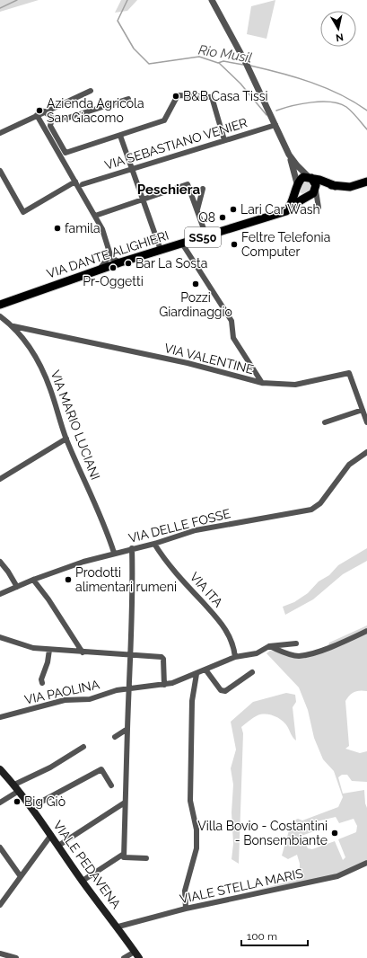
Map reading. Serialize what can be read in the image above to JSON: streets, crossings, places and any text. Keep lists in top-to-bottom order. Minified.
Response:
{"streets":{"main road":["SS50","VIA DANTE ALIGHIERI","VIALE PEDAVENA"],"street":["VIA SEBASTIANO VENIER","VIA VALENTINE","VIA MARIO LUCIANI","VIA DELLE FOSSE","VIA ITA","VIA PAOLINA","VIALE STELLA MARIS"]},"crossings":[["SS50","VIA DANTE ALIGHIERI"],["VIA VALENTINE","VIA MARIO LUCIANI"],["VIA MARIO LUCIANI","VIA DELLE FOSSE"],["VIA DELLE FOSSE","VIA ITA"],["VIA ITA","VIA PAOLINA"],["VIALE PEDAVENA","VIALE STELLA MARIS"]],"districts":["Peschiera"],"water":["Rio Musil"],"places":["B&B Casa Tissi","Azienda Agricola San Giacomo","Lari Car Wash","Q8","famila","Feltre Telefonia Computer","Bar La Sosta","Pr-Oggetti","Pozzi Giardinaggio","Prodotti alimentari rumeni","Big Giò","Villa Bovio - Costantini - Bonsembiante"],"scale_bar":"100 m","north":"bottom"}
